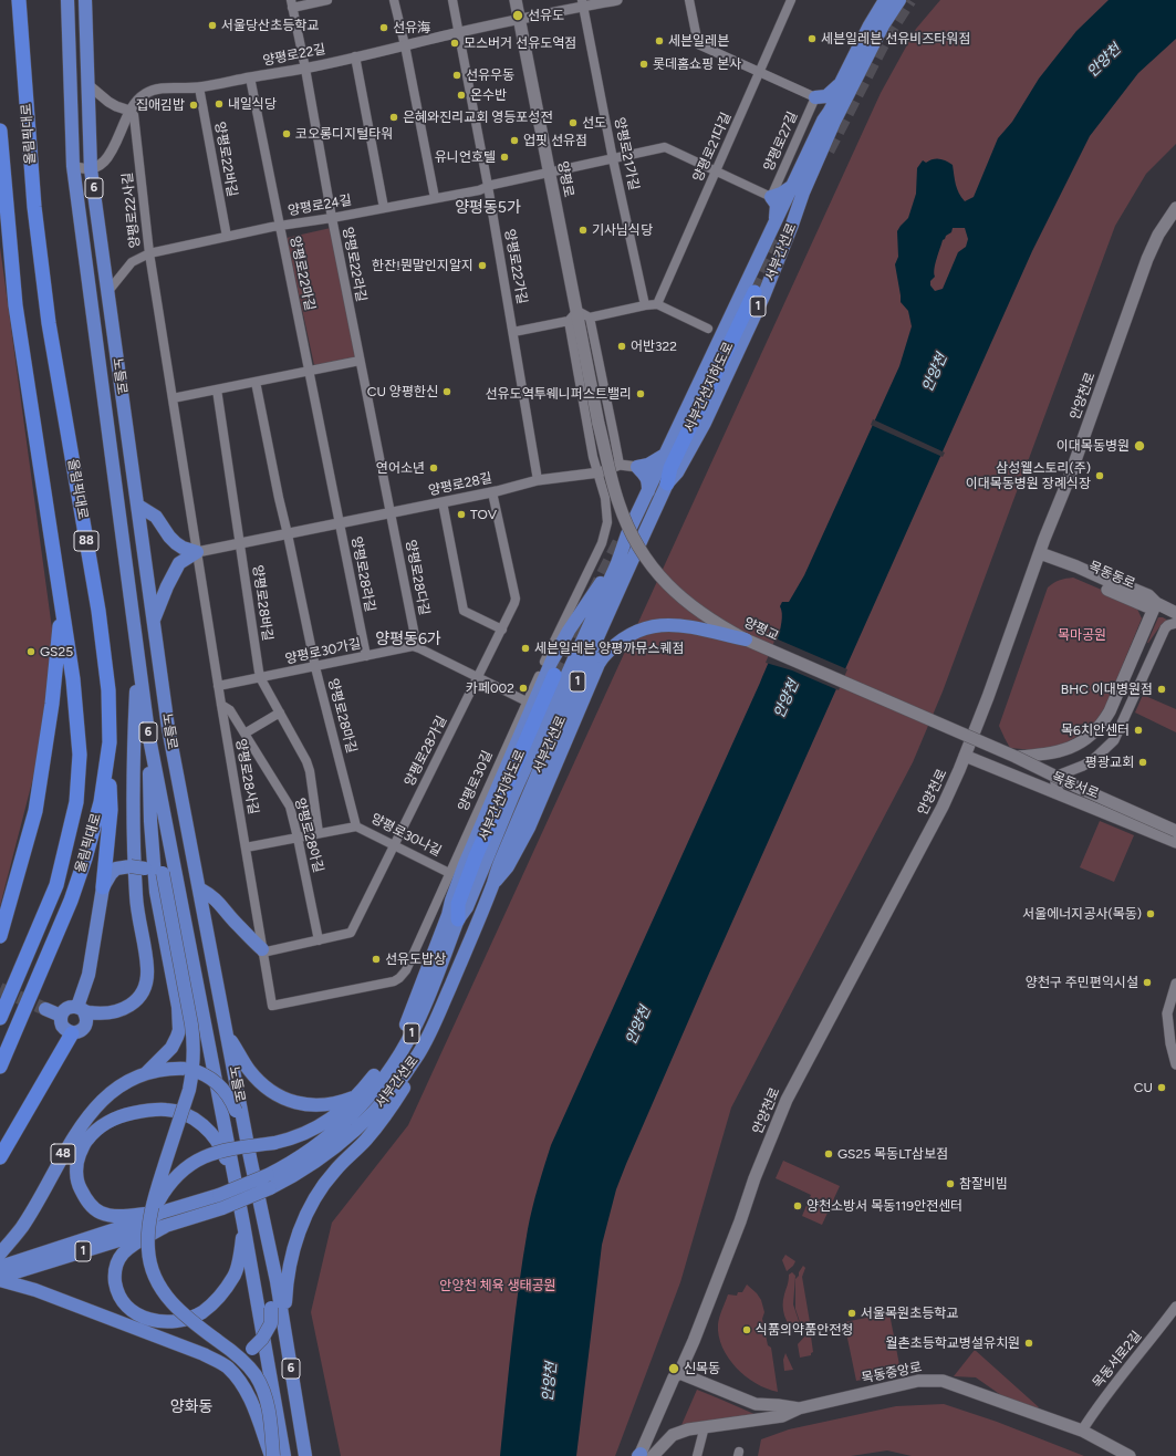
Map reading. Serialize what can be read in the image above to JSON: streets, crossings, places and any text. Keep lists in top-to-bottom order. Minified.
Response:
{"streets":{"highway":["올림픽대로","서부간선지하도로","88"],"main road":["양평로","6","서부간선로","1","노들로","안양천로","목동동로","양평교","목동서로","48","목동중앙로"],"street":["양평로22길","양평로27길","양평로21다길","양평로21가길","양평로22바길","양평로24길","양평로22사길","양평로22라길","양평로22가길","양평로22마길","양평로28길","양평로28라길","양평로28다길","양평로28바길","양평로30가길","양평로28마길","양평로28가길","양평로28사길","양평로30길","양평로28아길","양평로30나길","목동서로2길"]},"crossings":[["양평로22길","양평로21가길"],["양평로22길","양평로22바길"],["양평로22길","양평로"],["양평로22길","양평로22사길"],["양평로22길","양평로22라길"],["양평로22길","양평로22가길"],["양평로22길","양평로22마길"],["양평로27길","양평로24길"],["양평로21다길","양평로24길"],["양평로21가길","양평로24길"],["양평로22바길","양평로24길"],["양평로","양평로24길"],["양평로","양평교"],["양평로24길","양평로22사길"],["양평로24길","양평로22라길"],["양평로24길","양평로22가길"],["양평로24길","양평로22마길"],["양평로24길","노들로"],["양평로22사길","노들로"],["양평로22사길","양평로28길"],["양평로22사길","양평로28사길"],["서부간선로","서부간선지하도로"],["양평로22라길","양평로28길"],["양평로22라길","양평로28다길"],["양평로22가길","양평로28길"],["양평로22마길","양평로28길"],["양평로22마길","양평로28라길"],["노들로","48"],["안양천로","목동동로"],["안양천로","목동서로"],["안양천로","목동중앙로"],["양평로28길","양평로28라길"],["양평로28길","양평로28다길"],["양평로28길","양평로28바길"],["양평로28길","양평로28마길"],["양평로28길","양평로28가길"],["양평로28길","양평로28사길"],["양평로28길","양평로30길"],["양평로28라길","양평로30가길"],["양평로28다길","양평로30가길"],["양평로28바길","양평로30가길"],["양평로28바길","양평로30나길"],["양평교","목동서로"],["양평로30가길","양평로28마길"],["양평로30가길","양평로28사길"],["양평로28마길","양평로30나길"],["양평로28가길","양평로28사길"],["양평로28가길","양평로28아길"],["양평로28가길","양평로30나길"],["양평로28사길","양평로30길"],["양평로28사길","양평로28아길"],["양평로28사길","양평로30나길"],["양평로30길","양평로30나길"],["양평로28아길","양평로30나길"],["목동서로2길","목동중앙로"]],"districts":["양평동5가","양평동6가","양화동"],"water":["안양천"],"parks":["목마공원","안양천 체육 생태공원"],"places":["선유도","서울당산초등학교","선유海","세븐일레븐 선유비즈타워점","세븐일레븐","모스버거 선유도역점","롯데홈쇼핑 본사","선유우동","온수반","내일식당","집애김밥","은혜와진리교회 영등포성전","선도","코오롱디지털타워","업핏 선유점","유니언호텔","기사님식당","한잔!뭔말인지알지","어반322","CU 양평한신","선유도역투웨니퍼스트밸리","이대목동병원","연어소년","삼성웰스토리(주) 이대목동병원 장례식장","TOV","세븐일레븐 양평까뮤스퀘점","GS25","카페002","BHC 이대병원점","목6치안센터","평광교회","서울에너지공사(목동)","선유도밥상","양천구 주민편익시설","CU","GS25 목동LT삼보점","참잘비빔","양천소방서 목동119안전센터","서울목원초등학교","식품의약품안전청","월촌초등학교병설유치원","신목동"]}
